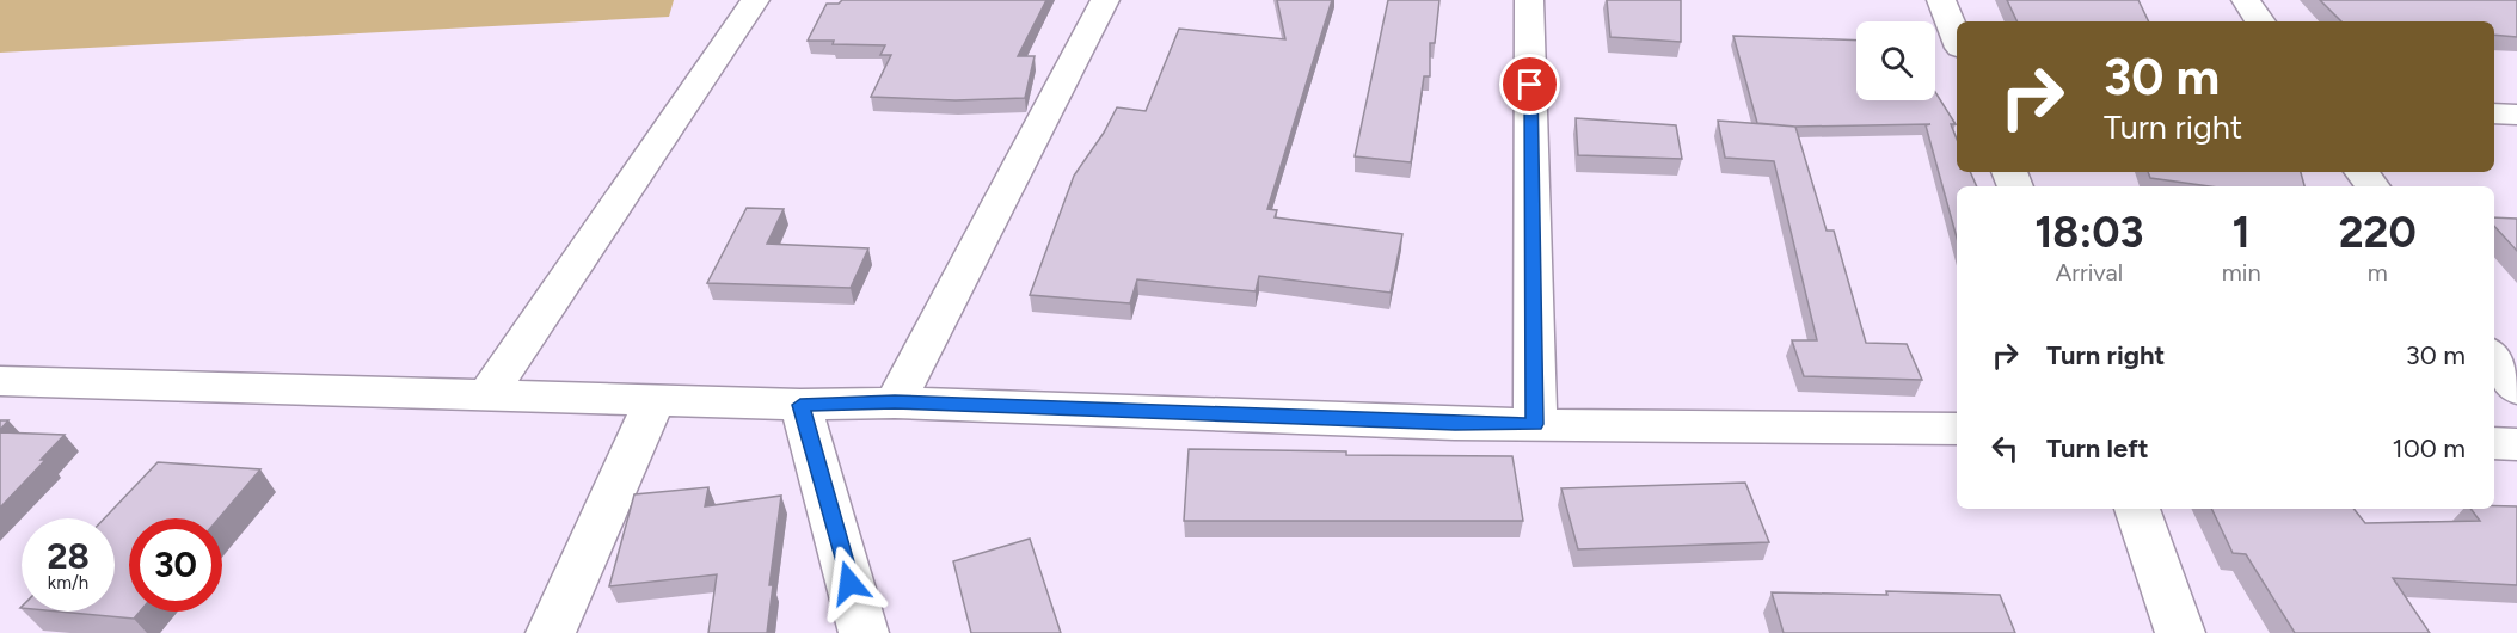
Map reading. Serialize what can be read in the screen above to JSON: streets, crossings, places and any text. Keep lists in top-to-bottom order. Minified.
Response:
{"page":{"turn":["30 m","Turn right"],"eta":["18:03","Arrival","1","min","220","m"],"list":[{"name":"Turn right","value":"30 m"},{"name":"Turn left","value":"100 m"}],"speed":"28 km/h","limit":"30"}}
